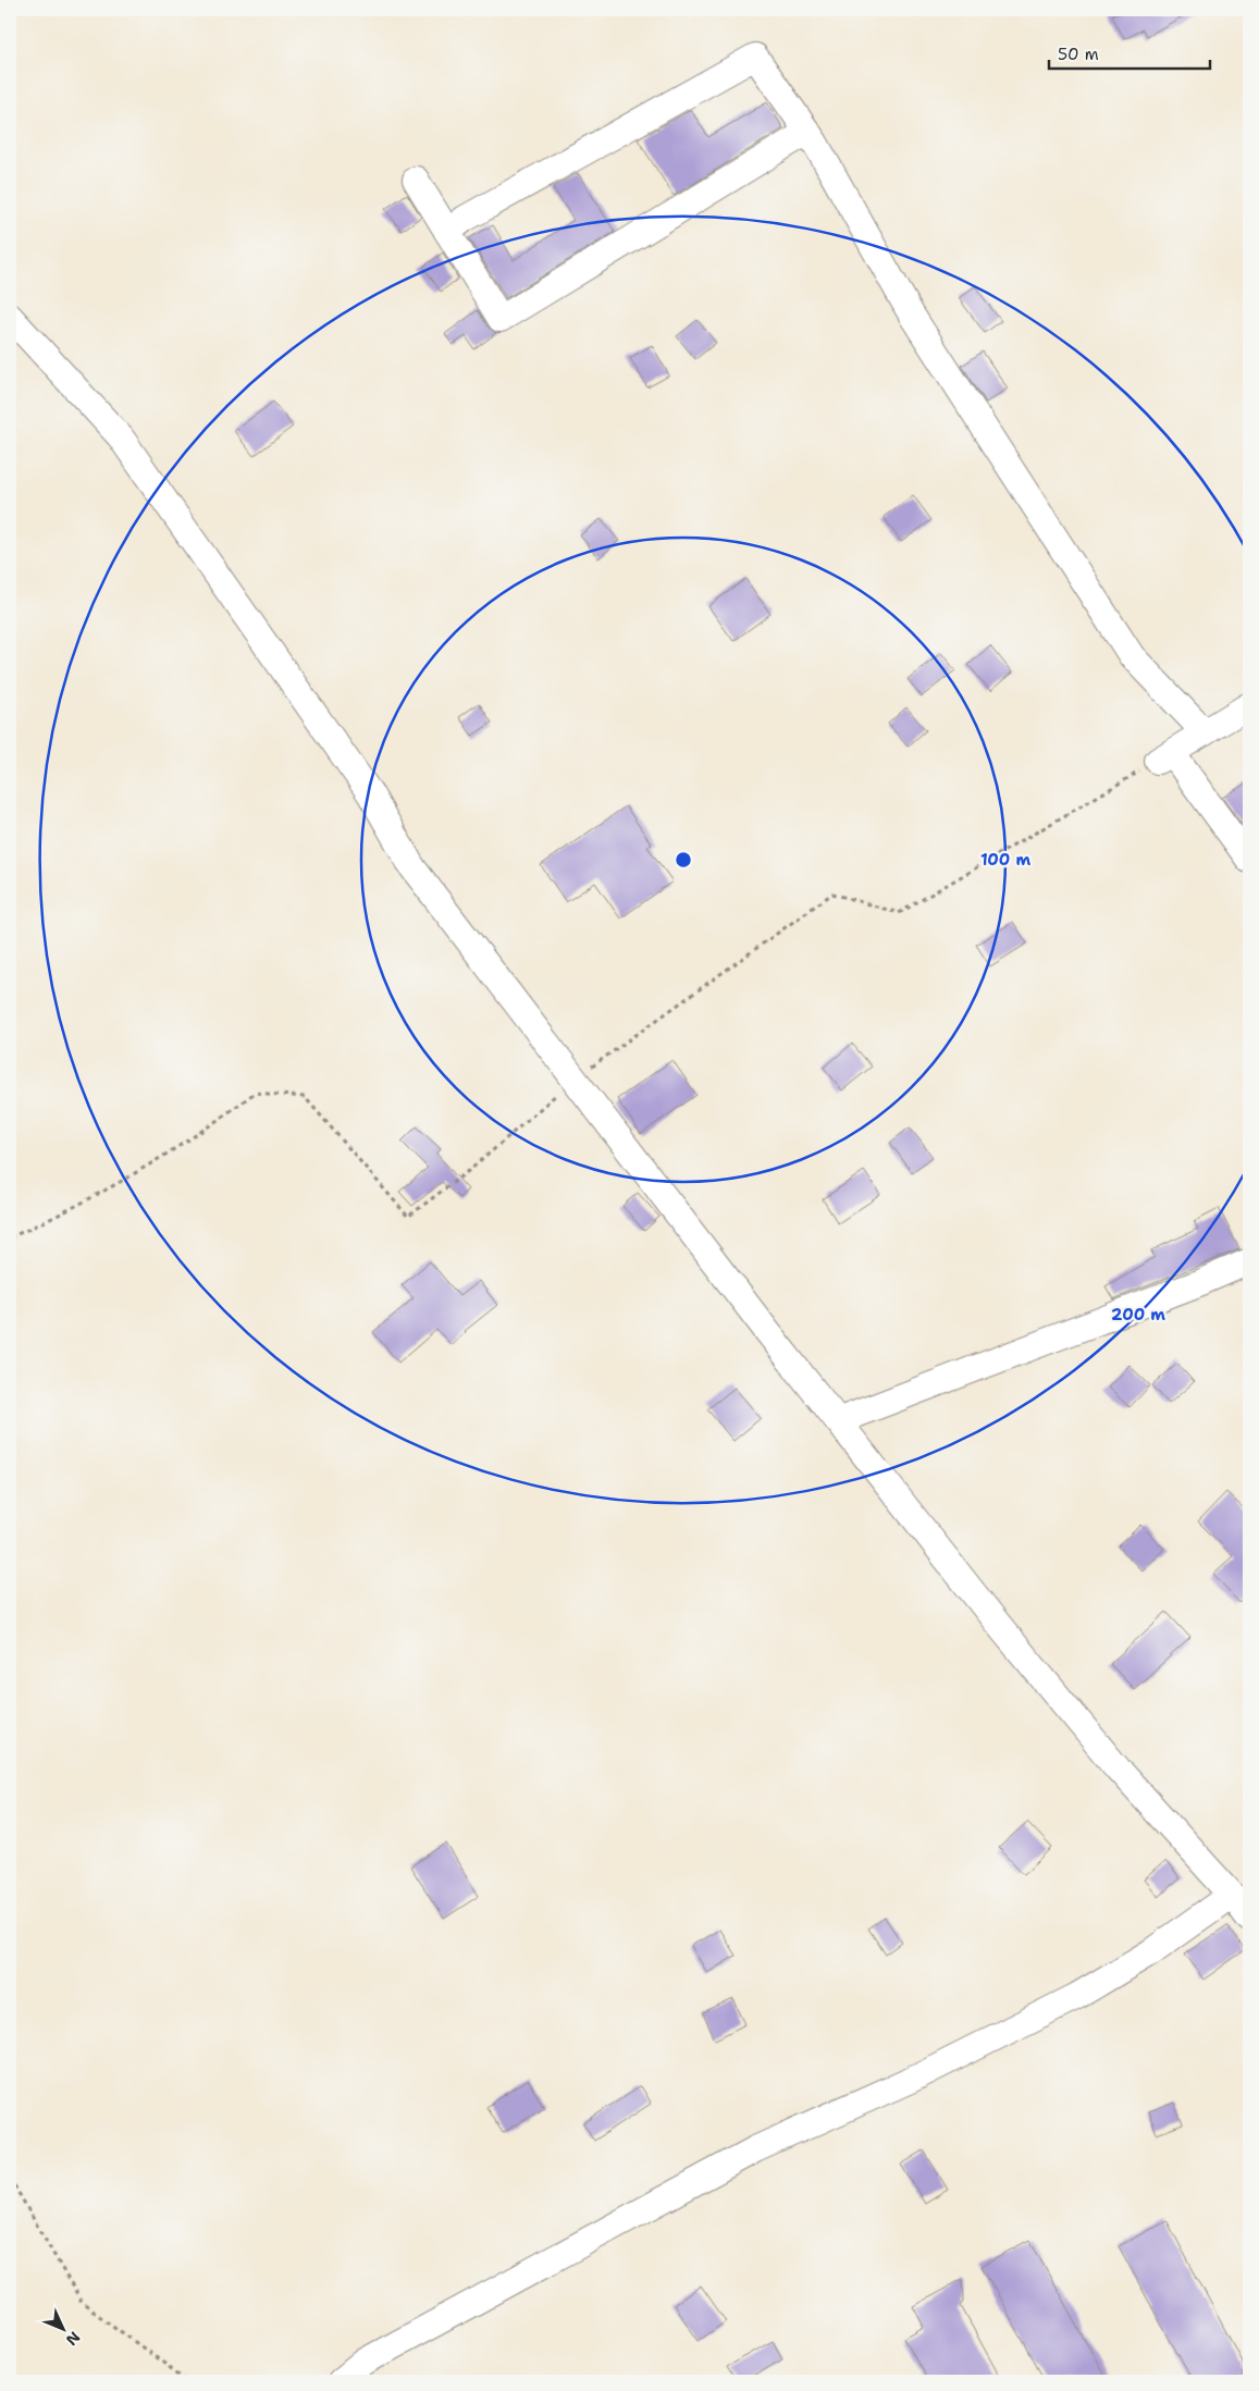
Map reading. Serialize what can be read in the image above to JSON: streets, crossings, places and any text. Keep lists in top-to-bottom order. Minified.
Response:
{"scale_bar":"50 m","north":"bottom right","rings":["100 m","200 m"]}
